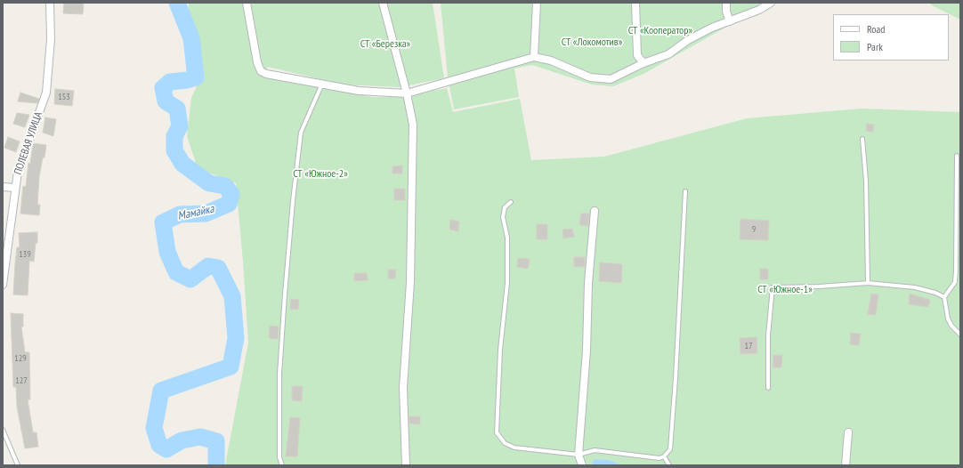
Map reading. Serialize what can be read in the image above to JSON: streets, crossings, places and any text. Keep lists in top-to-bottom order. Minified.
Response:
{"streets":{"street":["ПОЛЕВАЯ УЛИЦА"]},"water":["Мамайка"],"parks":["СТ «Кооператор»","СТ «Локомотив»","СТ «Березка»","СТ «Южное-2»","СТ «Южное-1»"],"house_numbers":["153","9","139","17","129","127"],"legend":["Road","Park"]}
